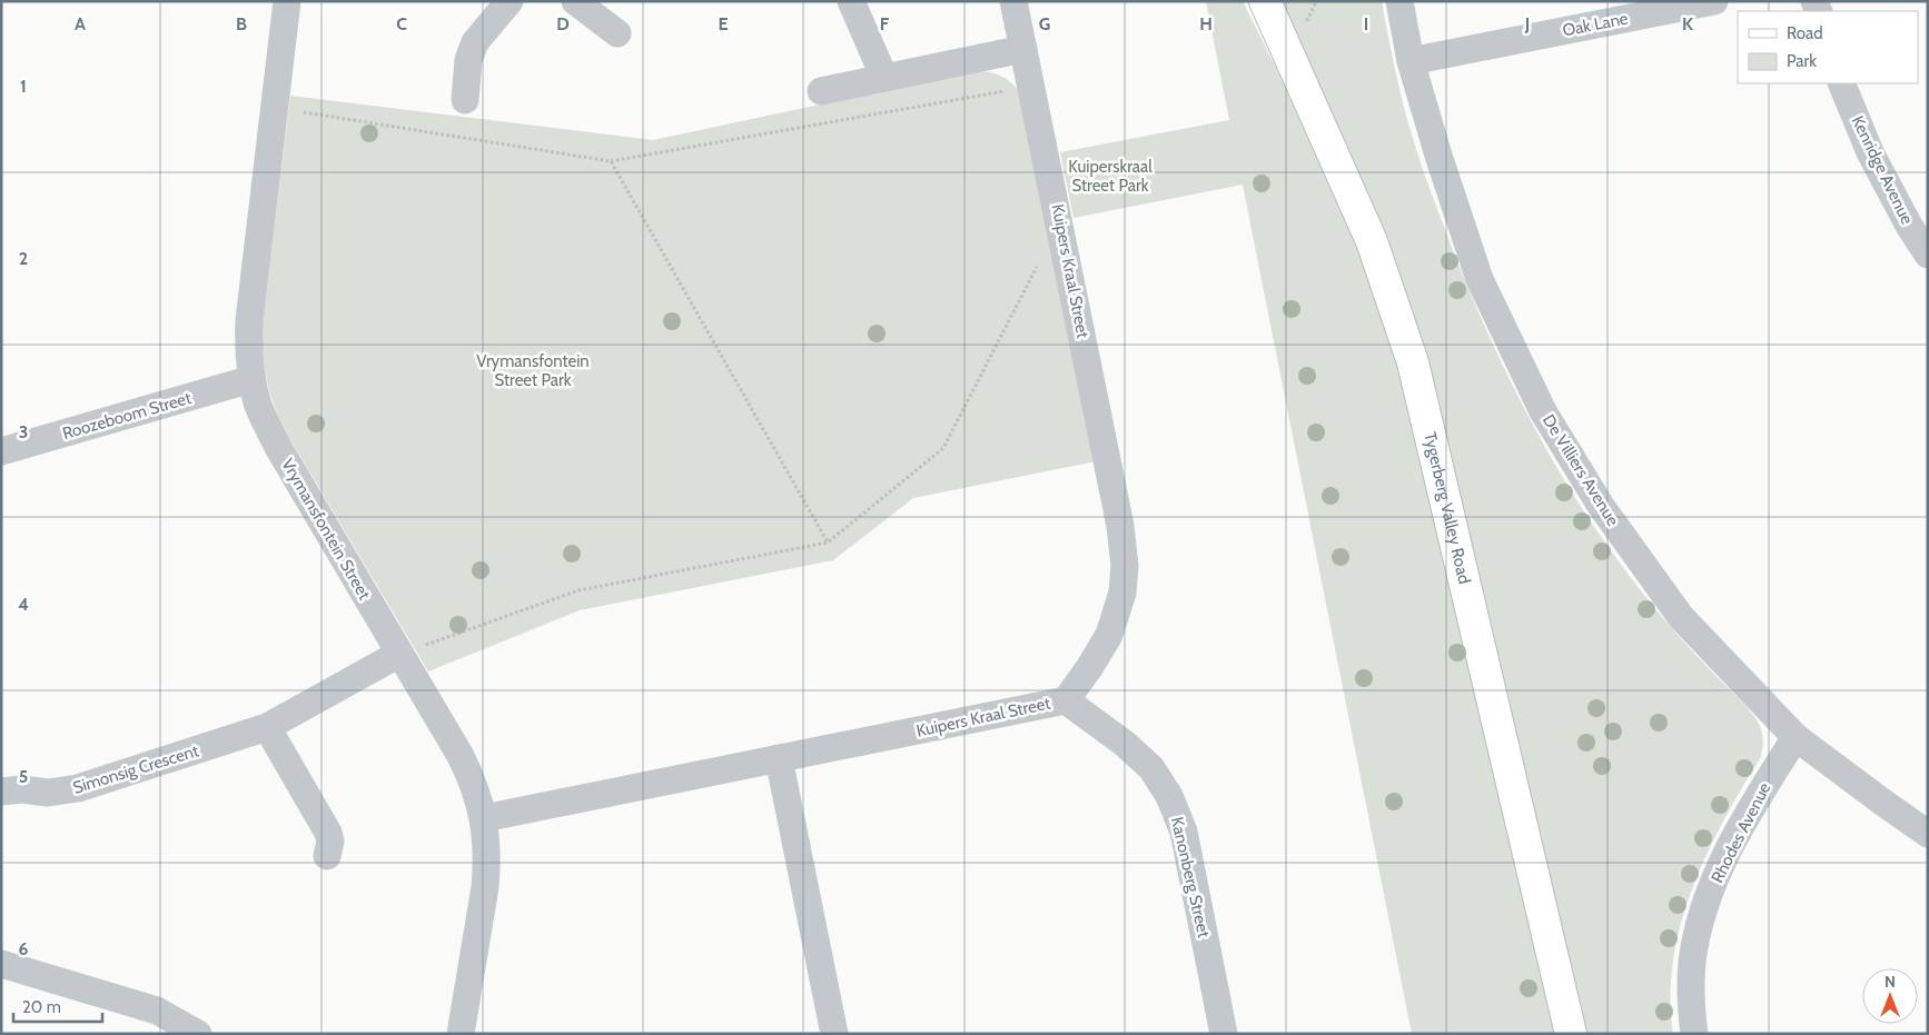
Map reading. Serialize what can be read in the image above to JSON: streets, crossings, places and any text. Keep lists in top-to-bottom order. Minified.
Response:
{"streets":{"main road":["Tygerberg Valley Road"],"street":["Oak Lane","Kenridge Avenue","Kuipers Kraal Street","Roozeboom Street","De Villiers Avenue","Vrymansfontein Street","Simonsig Crescent","Rhodes Avenue","Kanonberg Street"]},"crossings":[["Oak Lane","De Villiers Avenue"],["Kuipers Kraal Street","Vrymansfontein Street"],["Kuipers Kraal Street","Kanonberg Street"],["Roozeboom Street","Vrymansfontein Street"],["De Villiers Avenue","Rhodes Avenue"],["Vrymansfontein Street","Simonsig Crescent"]],"parks":["Kuiperskraal Street Park","Vrymansfontein Street Park"],"legend":["Road","Park"],"scale_bar":"20 m","north":"top","grid":{"columns":["A","B","C","D","E","F","G","H","I","J","K"],"rows":["1","2","3","4","5","6"]}}
